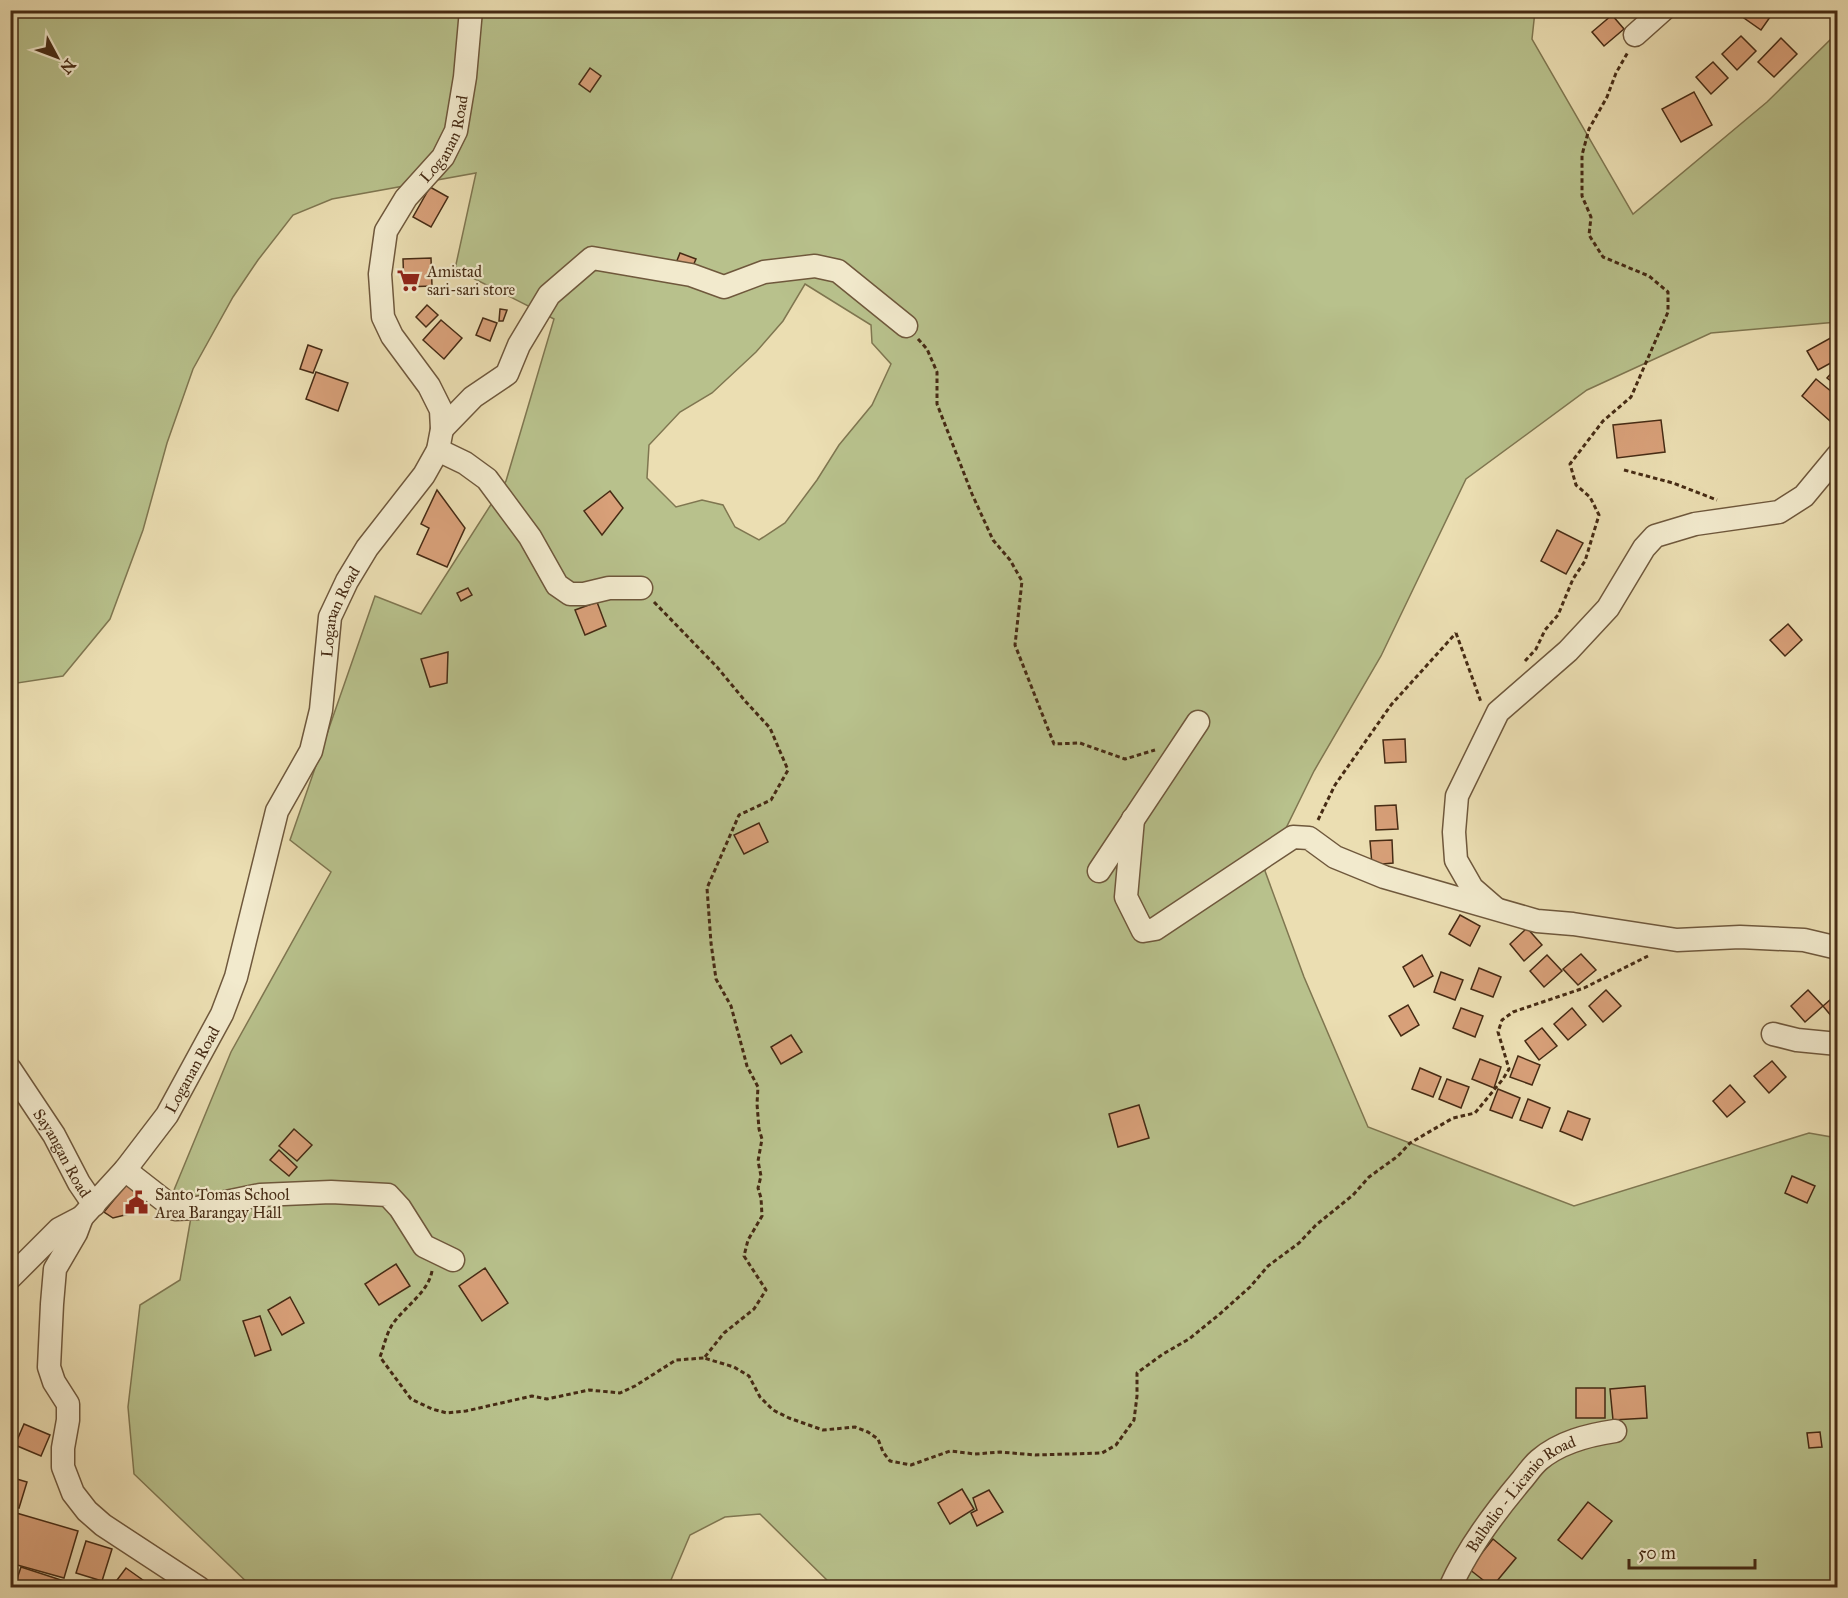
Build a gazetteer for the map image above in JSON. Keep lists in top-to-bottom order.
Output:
{
  "streets": {
    "street": ["Loganan Road", "Sayangan Road", "Balbalio - Licanio Road"]
  },
  "crossings": [
    ["Loganan Road", "Sayangan Road"]
  ],
  "places": {
    "supermarket": ["Amistad sari-sari store"],
    "public building": ["Santo Tomas School Area Barangay Hall"]
  },
  "scale_bar": "50 m",
  "north": "bottom right"
}
